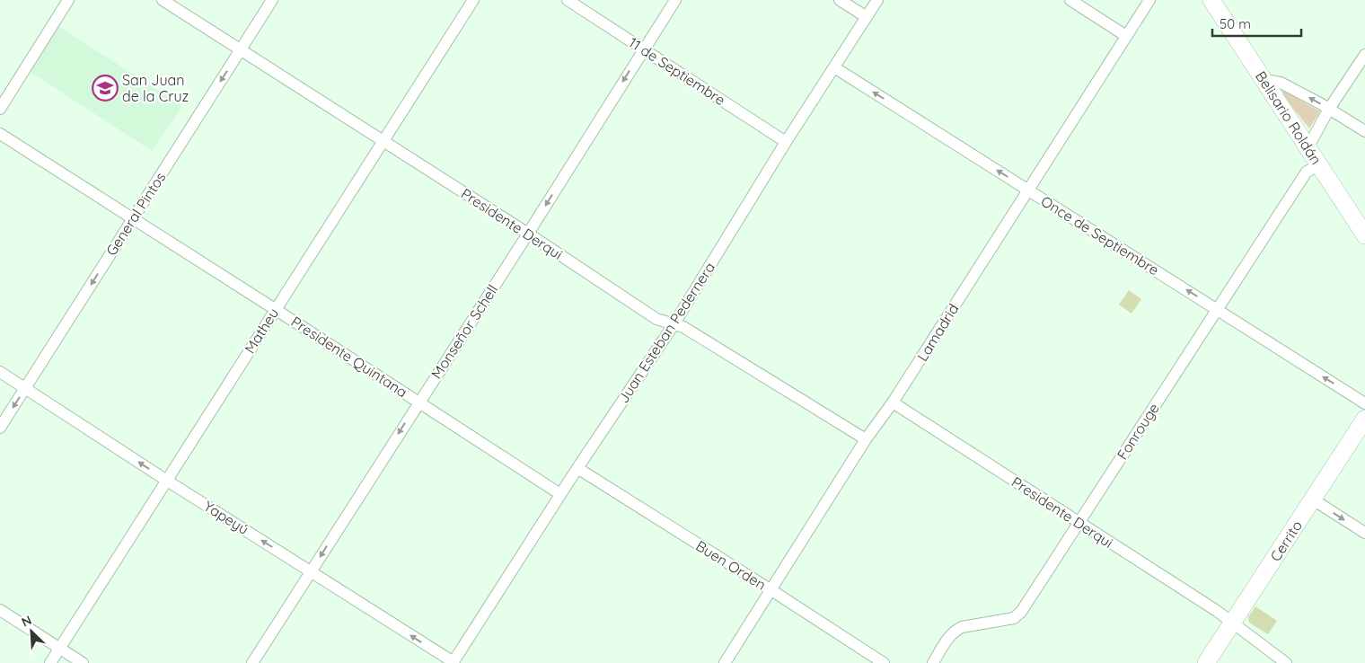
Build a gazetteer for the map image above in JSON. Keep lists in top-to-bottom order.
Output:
{
  "streets": {
    "main road": ["Belisario Roldán", "Cerrito"],
    "street": [
      "11 de Septiembre",
      "General Pintos",
      "Presidente Derqui",
      "Once de Septiembre",
      "Matheu",
      "Monseñor Schell",
      "Juan Esteban Pedernera",
      "Lamadrid",
      "Presidente Quintana",
      "Fonrouge",
      "Yapeyú",
      "Buen Orden"
    ]
  },
  "crossings": [
    ["11 de Septiembre", "Monseñor Schell"],
    ["11 de Septiembre", "Juan Esteban Pedernera"],
    ["Belisario Roldán", "Fonrouge"],
    ["General Pintos", "Presidente Derqui"],
    ["General Pintos", "Presidente Quintana"],
    ["General Pintos", "Yapeyú"],
    ["Presidente Derqui", "Matheu"],
    ["Presidente Derqui", "Monseñor Schell"],
    ["Presidente Derqui", "Juan Esteban Pedernera"],
    ["Presidente Derqui", "Lamadrid"],
    ["Presidente Derqui", "Fonrouge"],
    ["Presidente Derqui", "Cerrito"],
    ["Once de Septiembre", "Juan Esteban Pedernera"],
    ["Once de Septiembre", "Lamadrid"],
    ["Once de Septiembre", "Fonrouge"],
    ["Matheu", "Presidente Quintana"],
    ["Matheu", "Yapeyú"],
    ["Monseñor Schell", "Presidente Quintana"],
    ["Monseñor Schell", "Yapeyú"],
    ["Juan Esteban Pedernera", "Presidente Quintana"],
    ["Juan Esteban Pedernera", "Yapeyú"],
    ["Juan Esteban Pedernera", "Buen Orden"],
    ["Lamadrid", "Buen Orden"]
  ],
  "one_way": [
    "General Pintos",
    "Once de Septiembre",
    "Monseñor Schell",
    "Yapeyú"
  ],
  "places": {
    "school or university": ["San Juan de la Cruz"]
  },
  "scale_bar": "50 m",
  "north": "top left"
}
